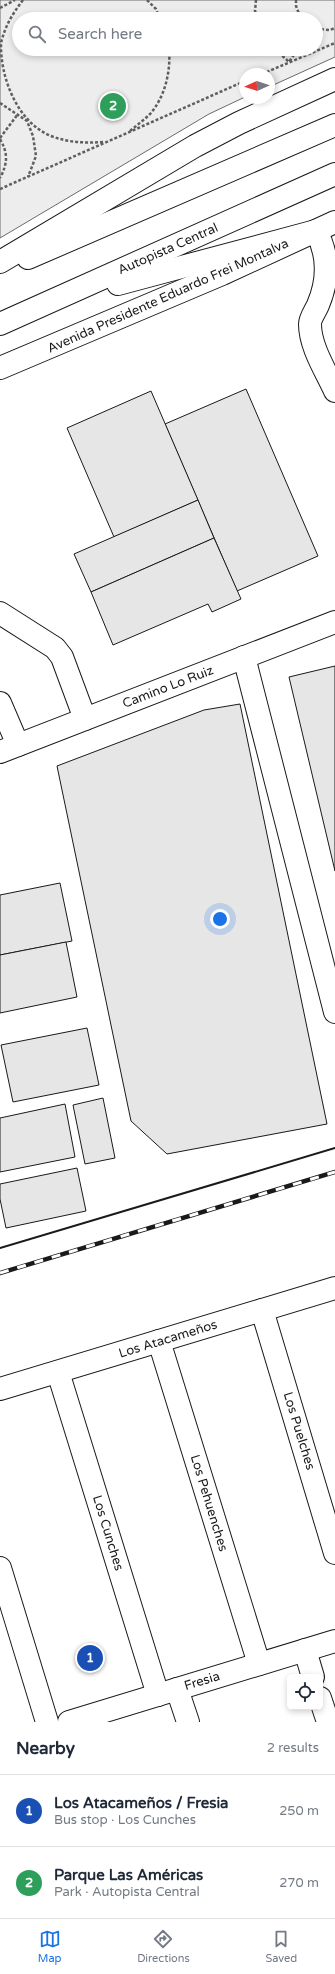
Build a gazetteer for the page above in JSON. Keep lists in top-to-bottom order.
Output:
{
  "streets": {
    "main road": [
      "Autopista Central",
      "Avenida Presidente Eduardo Frei Montalva",
      "Camino Lo Ruiz",
      "Los Atacameños",
      "Los Puelches",
      "Los Pehuenches",
      "Los Cunches",
      "Fresia"
    ]
  },
  "crossings": [
    ["Los Atacameños", "Los Puelches"],
    ["Los Atacameños", "Los Pehuenches"],
    ["Los Atacameños", "Los Cunches"],
    ["Los Pehuenches", "Fresia"],
    ["Los Cunches", "Fresia"]
  ],
  "north": "left",
  "page": {
    "search": "Search here",
    "pins": ["2", "1"],
    "heading": ["Nearby", "2 results"],
    "list": [
      {
        "mark": "1",
        "name": "Los Atacameños / Fresia",
        "note": "Bus stop · Los Cunches",
        "value": "250 m"
      },
      {
        "mark": "2",
        "name": "Parque Las Américas",
        "note": "Park · Autopista Central",
        "value": "270 m"
      }
    ],
    "nav": ["Map", "Directions", "Saved"]
  }
}
